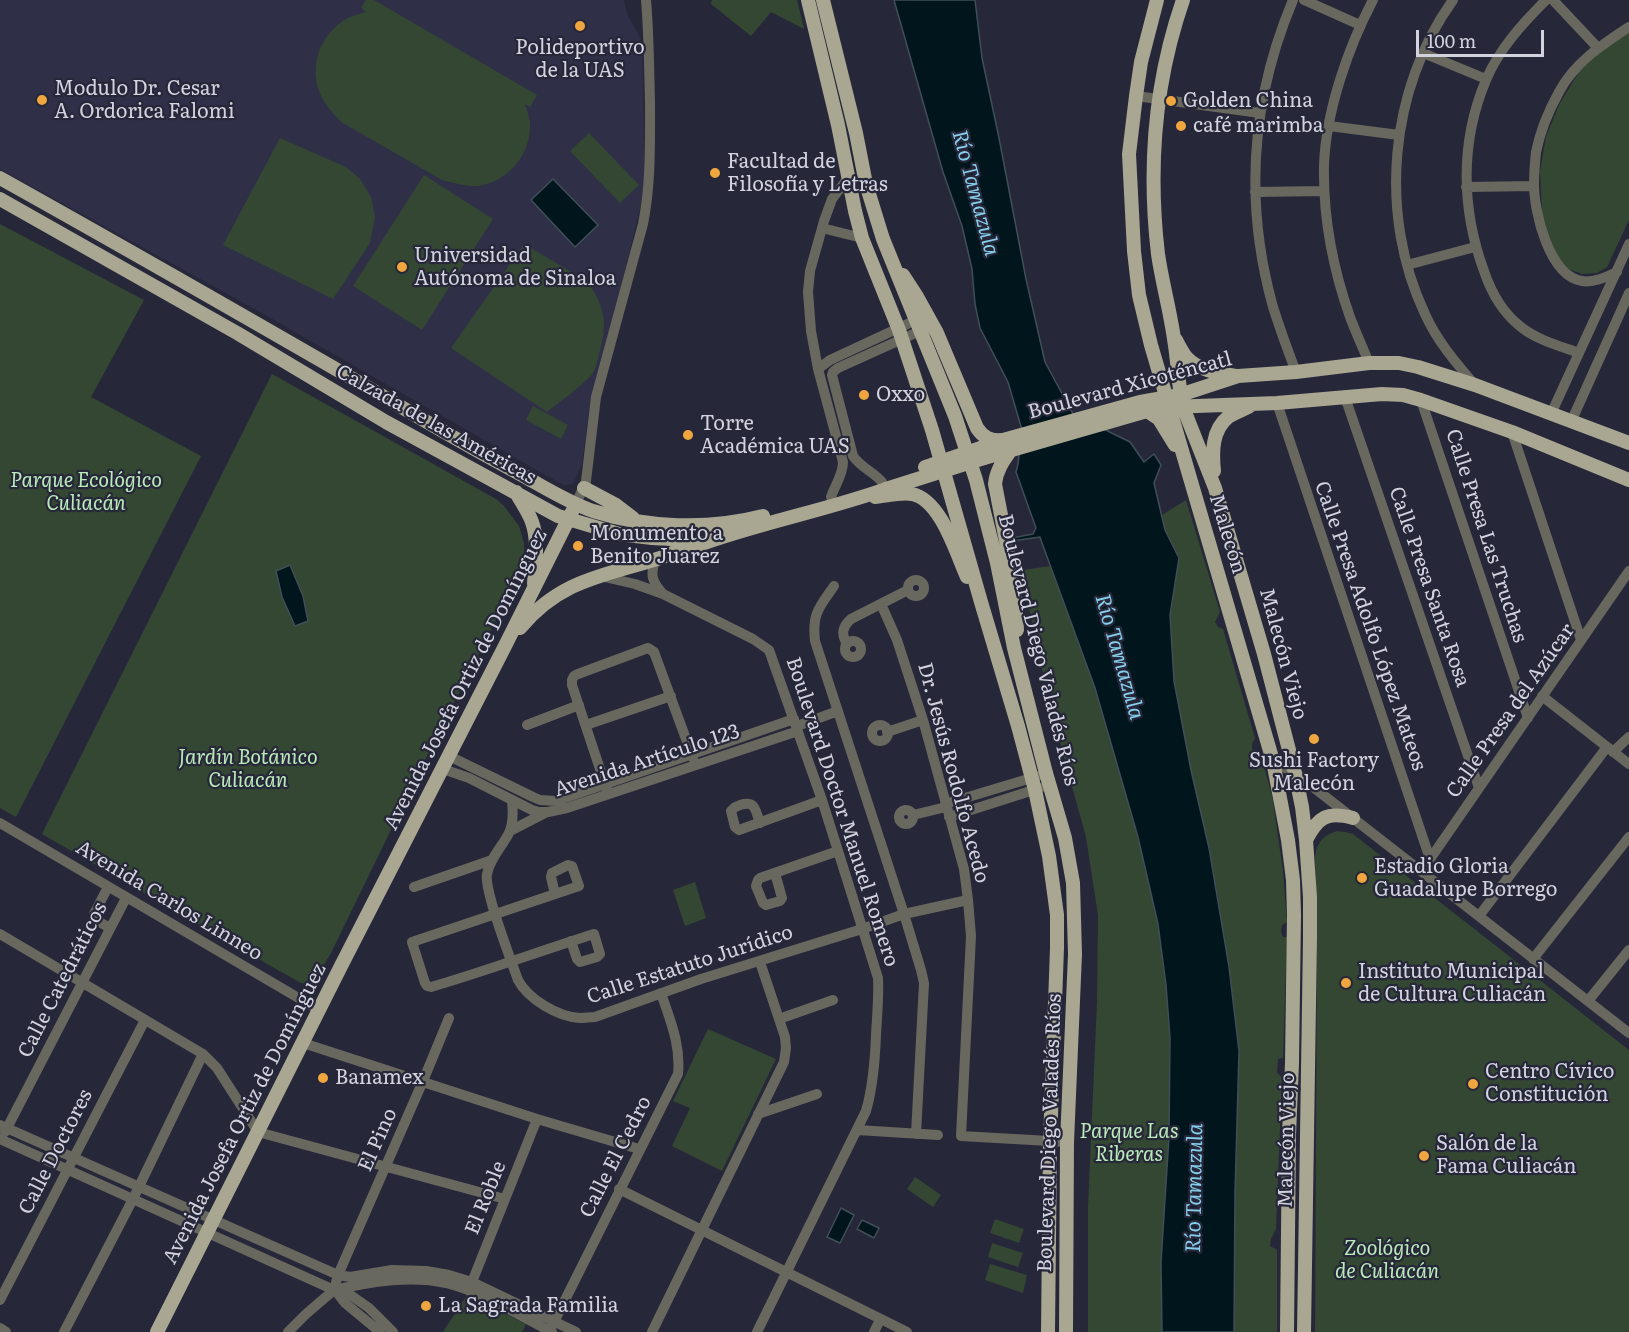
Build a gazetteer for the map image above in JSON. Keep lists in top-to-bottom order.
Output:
{
  "streets": {
    "main road": [
      "Boulevard Xicoténcatl",
      "Calzada de las Américas",
      "Malecón",
      "Boulevard Diego Valadés Ríos",
      "Malecón Viejo",
      "Avenida Josefa Ortiz de Domínguez"
    ],
    "street": [
      "Calle Presa Las Truchas",
      "Calle Presa Santa Rosa",
      "Calle Presa Adolfo López Mateos",
      "Calle Presa del Azúcar",
      "Avenida Artículo 123",
      "Dr. Jesús Rodolfo Acedo",
      "Boulevard Doctor Manuel Romero",
      "Avenida Carlos Linneo",
      "Calle Estatuto Jurídico",
      "Calle Catedráticos",
      "El Pino",
      "Calle Doctores",
      "Calle El Cedro",
      "El Roble"
    ]
  },
  "crossings": [
    ["Boulevard Xicoténcatl", "Calzada de las Américas"],
    ["Boulevard Xicoténcatl", "Malecón"],
    ["Boulevard Xicoténcatl", "Calle Presa Las Truchas"],
    ["Boulevard Xicoténcatl", "Calle Presa Santa Rosa"],
    ["Boulevard Xicoténcatl", "Calle Presa Adolfo López Mateos"],
    ["Boulevard Xicoténcatl", "Malecón Viejo"],
    ["Calzada de las Américas", "Avenida Josefa Ortiz de Domínguez"],
    ["Malecón", "Malecón Viejo"],
    ["Calle Presa Las Truchas", "Calle Presa del Azúcar"],
    ["Calle Presa Santa Rosa", "Calle Presa del Azúcar"],
    ["Calle Presa Adolfo López Mateos", "Calle Presa del Azúcar"],
    ["Boulevard Diego Valadés Ríos", "Dr. Jesús Rodolfo Acedo"],
    ["Avenida Josefa Ortiz de Domínguez", "Avenida Artículo 123"],
    ["Avenida Josefa Ortiz de Domínguez", "Avenida Carlos Linneo"],
    ["Avenida Artículo 123", "Boulevard Doctor Manuel Romero"],
    ["Dr. Jesús Rodolfo Acedo", "Calle Estatuto Jurídico"],
    ["Boulevard Doctor Manuel Romero", "Calle Estatuto Jurídico"],
    ["Avenida Carlos Linneo", "Calle Catedráticos"],
    ["Calle Estatuto Jurídico", "Calle El Cedro"]
  ],
  "water": ["Río Tamazula"],
  "parks": [
    "Parque Ecológico Culiacán",
    "Jardín Botánico Culiacán",
    "Parque Las Riberas",
    "Zoológico de Culiacán"
  ],
  "places": [
    "Polideportivo de la UAS",
    "Modulo Dr. Cesar A. Ordorica Falomi",
    "Golden China",
    "café marimba",
    "Facultad de Filosofía y Letras",
    "Universidad Autónoma de Sinaloa",
    "Oxxo",
    "Torre Académica UAS",
    "Monumento a Benito Juarez",
    "Sushi Factory Malecón",
    "Estadio Gloria Guadalupe Borrego",
    "Instituto Municipal de Cultura Culiacán",
    "Banamex",
    "Centro Cívico Constitución",
    "Salón de la Fama Culiacán",
    "La Sagrada Familia"
  ],
  "scale_bar": "100 m"
}
